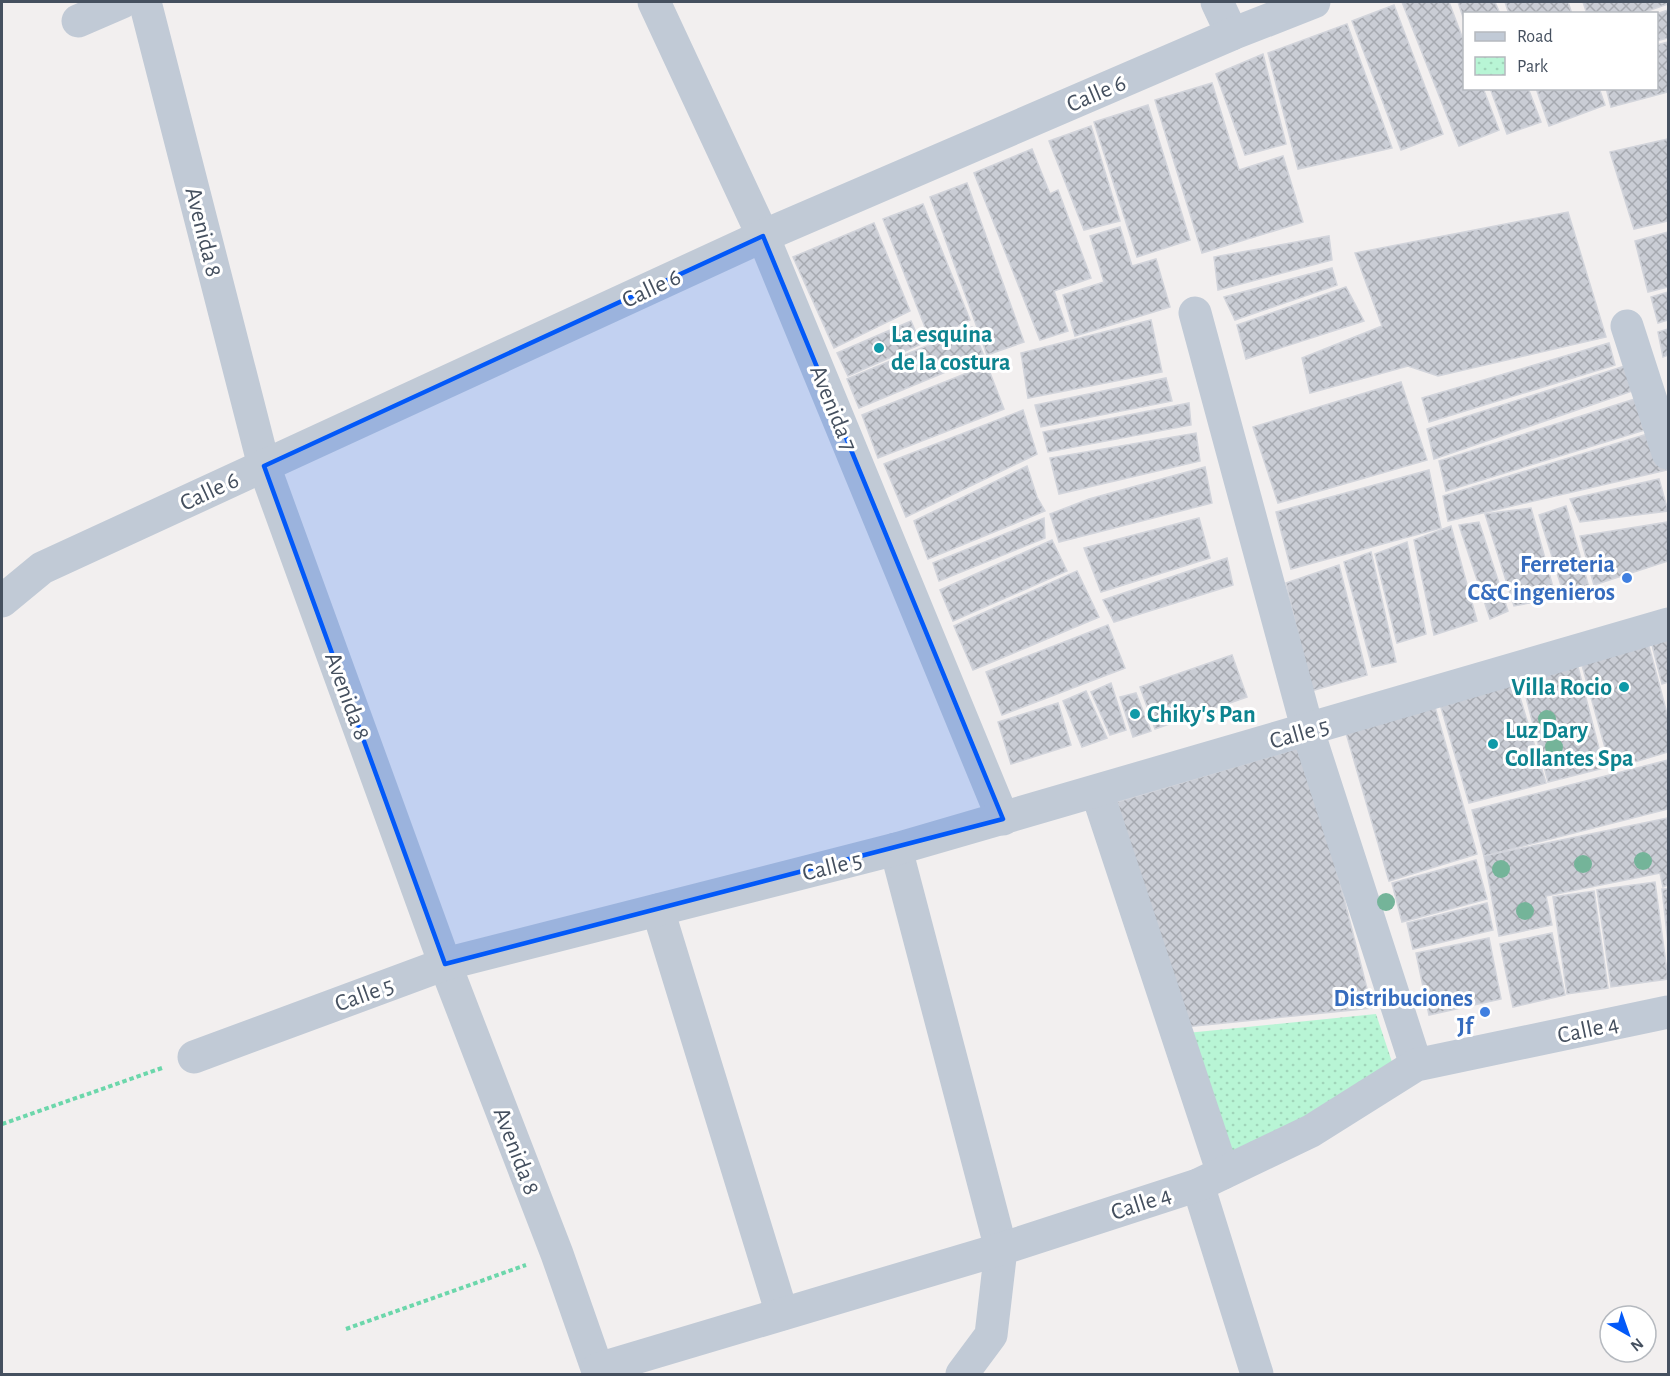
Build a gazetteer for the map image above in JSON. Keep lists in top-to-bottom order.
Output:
{
  "streets": {
    "street": [
      "Calle 6",
      "Avenida 8",
      "Avenida 7",
      "Calle 5",
      "Calle 4"
    ]
  },
  "crossings": [
    ["Calle 6", "Avenida 8"],
    ["Calle 6", "Avenida 7"],
    ["Avenida 8", "Calle 5"],
    ["Avenida 8", "Calle 4"],
    ["Avenida 7", "Calle 5"]
  ],
  "places": [
    "La esquina de la costura",
    "Ferreteria C&C ingenieros",
    "Villa Rocio",
    "Chiky's Pan",
    "Luz Dary Collantes Spa",
    "Distribuciones Jf"
  ],
  "legend": ["Road", "Park"],
  "north": "bottom right"
}
